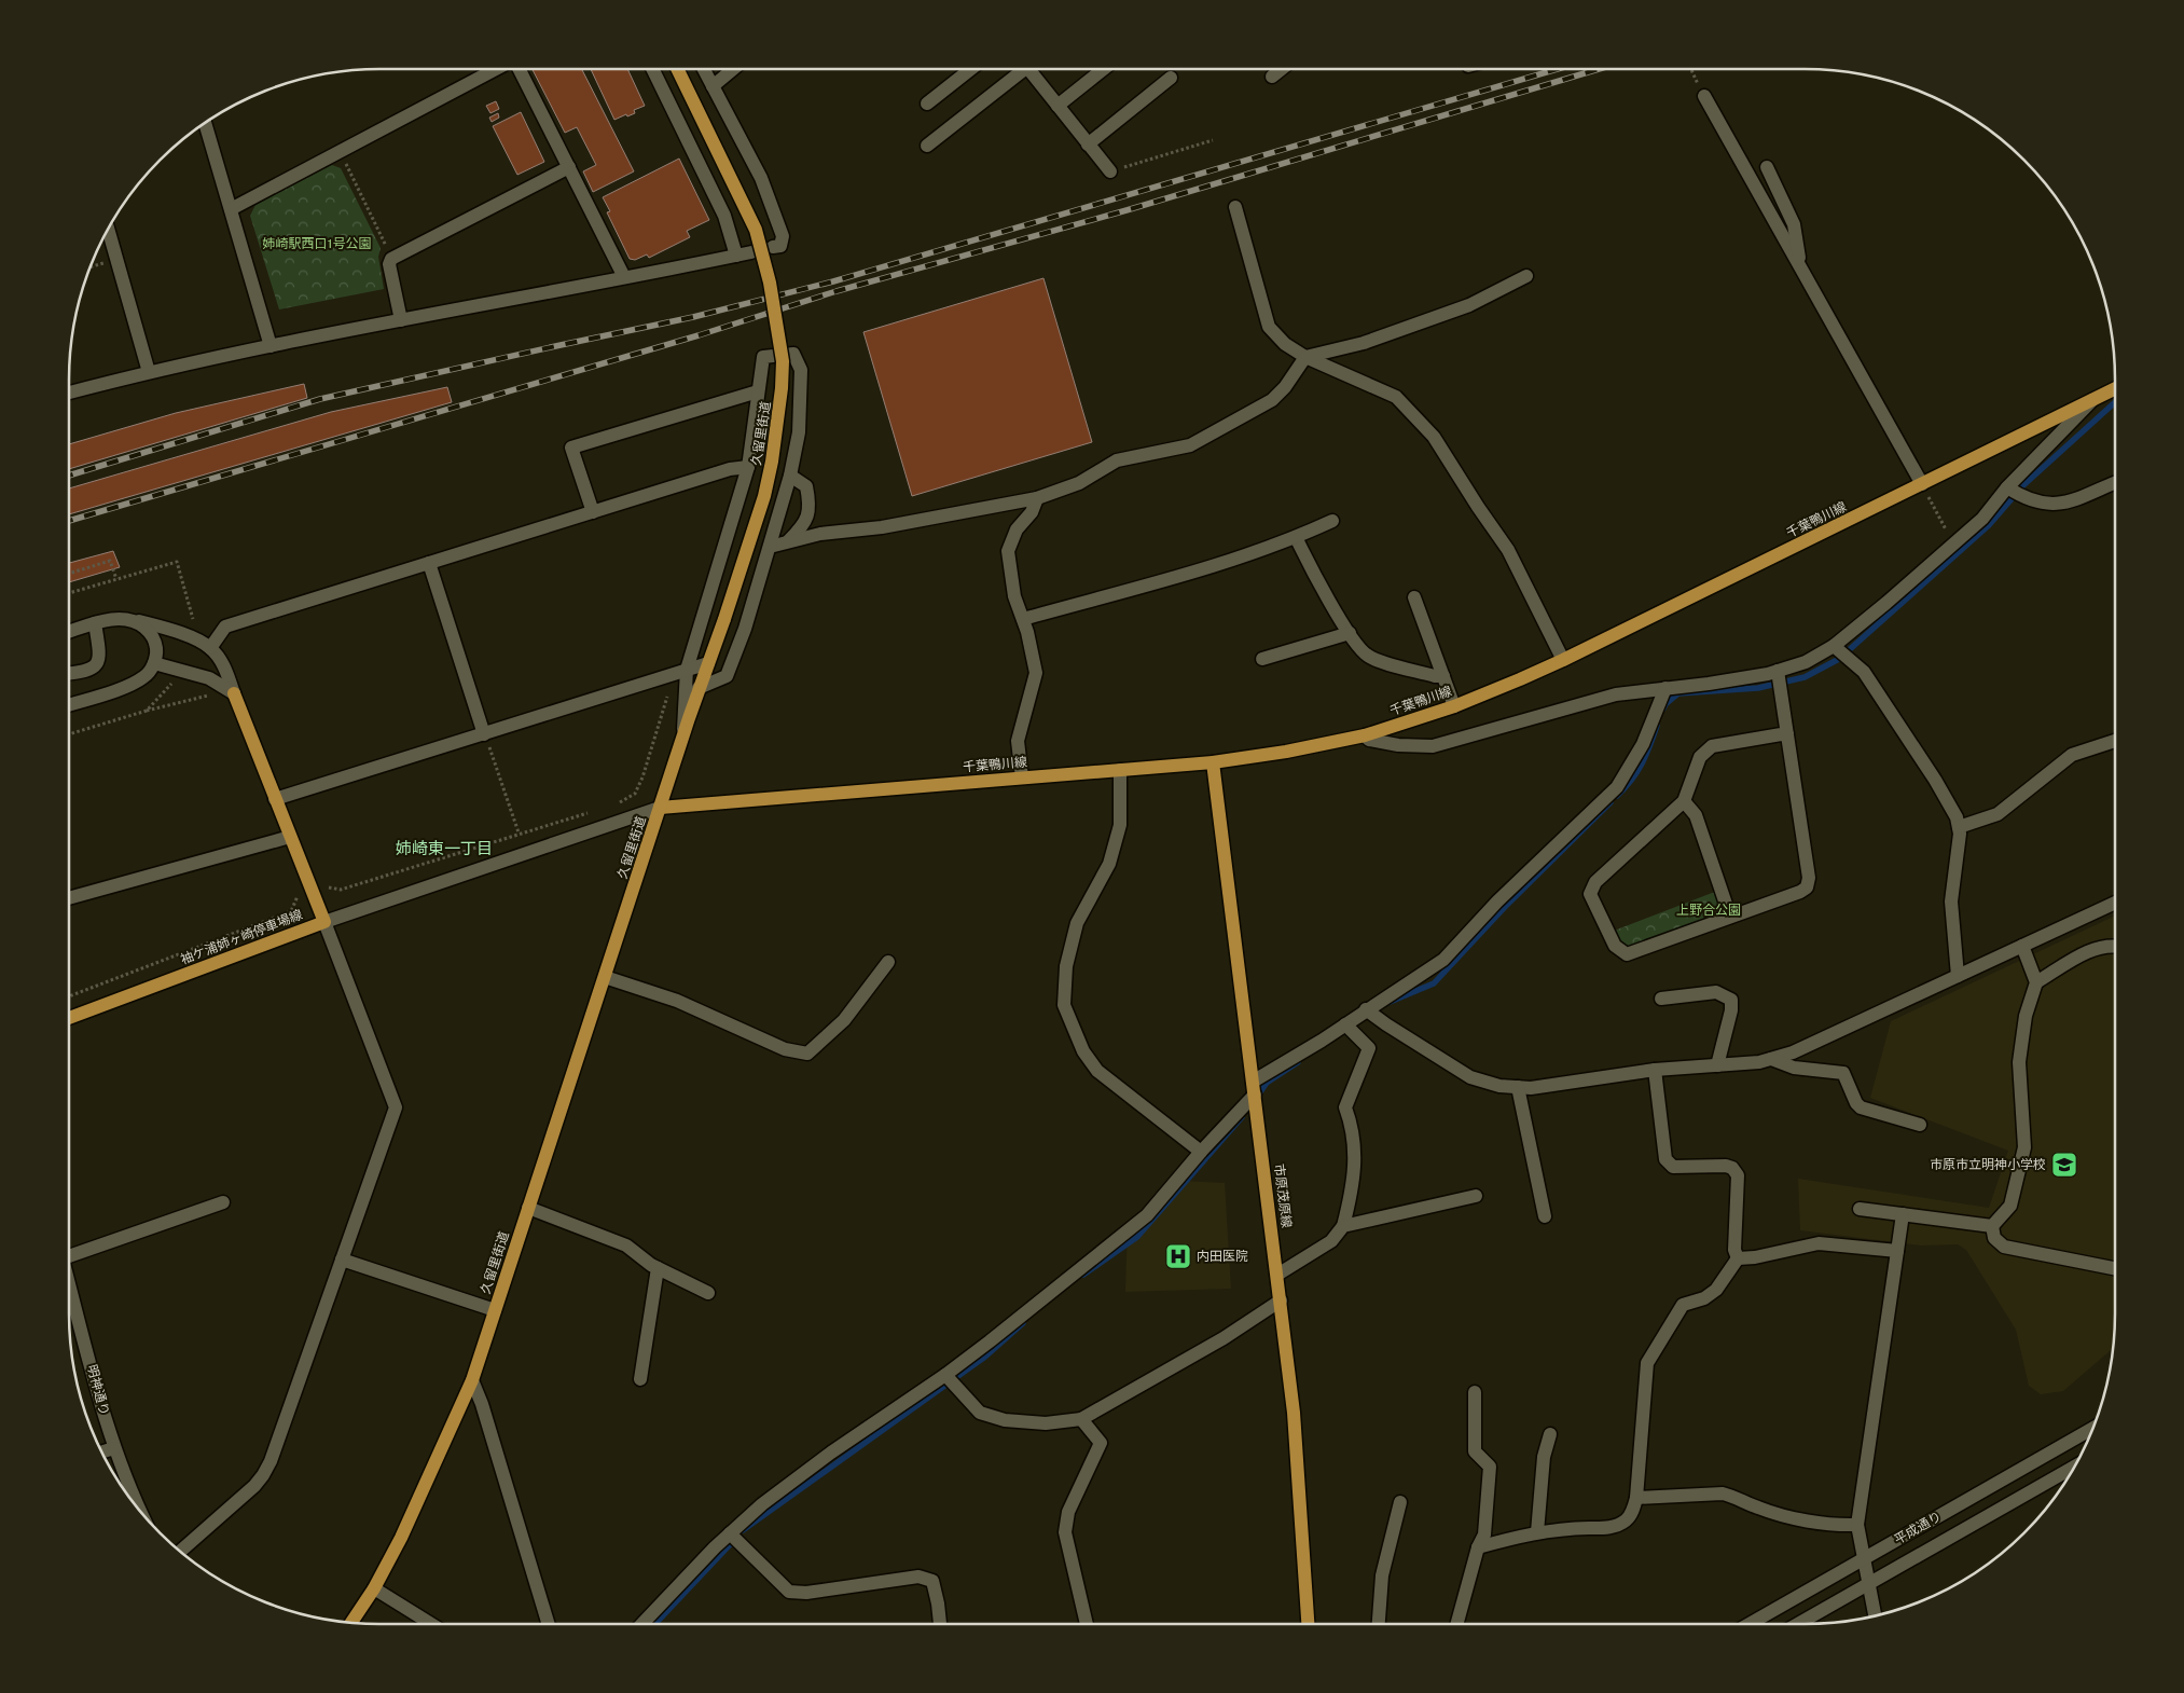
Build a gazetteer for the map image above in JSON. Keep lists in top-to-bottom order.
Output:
{
  "streets": {
    "main road": [
      "久留里街道",
      "千葉鴨川線",
      "袖ケ浦姉ヶ崎停車場線",
      "市原茂原線"
    ],
    "street": ["明神通り", "平成通り"]
  },
  "crossings": [
    ["久留里街道", "千葉鴨川線"],
    ["千葉鴨川線", "市原茂原線"]
  ],
  "districts": ["姉崎東一丁目"],
  "parks": ["姉崎駅西口1号公園", "上野合公園"],
  "places": {
    "school or university": ["市原市立明神小学校"],
    "hospital": ["内田医院"]
  }
}
